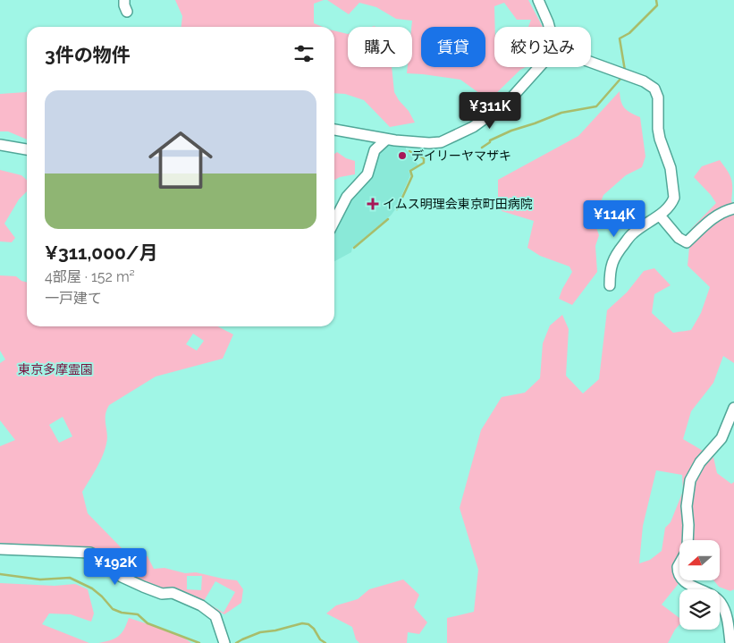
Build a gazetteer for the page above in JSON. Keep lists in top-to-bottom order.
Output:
{
  "parks": ["東京多摩霊園"],
  "places": {
    "other": ["デイリーヤマザキ"],
    "health": ["イムス明理会東京町田病院"]
  },
  "north": "left",
  "page": {
    "chip": ["購入", "賃貸", "絞り込み"],
    "heading": "3件の物件",
    "list": [
      {
        "name": "¥311,000/月",
        "note": "4部屋 · 152 m² · 一戸建て"
      }
    ],
    "price": ["¥311K", "¥114K", "¥192K"]
  }
}
